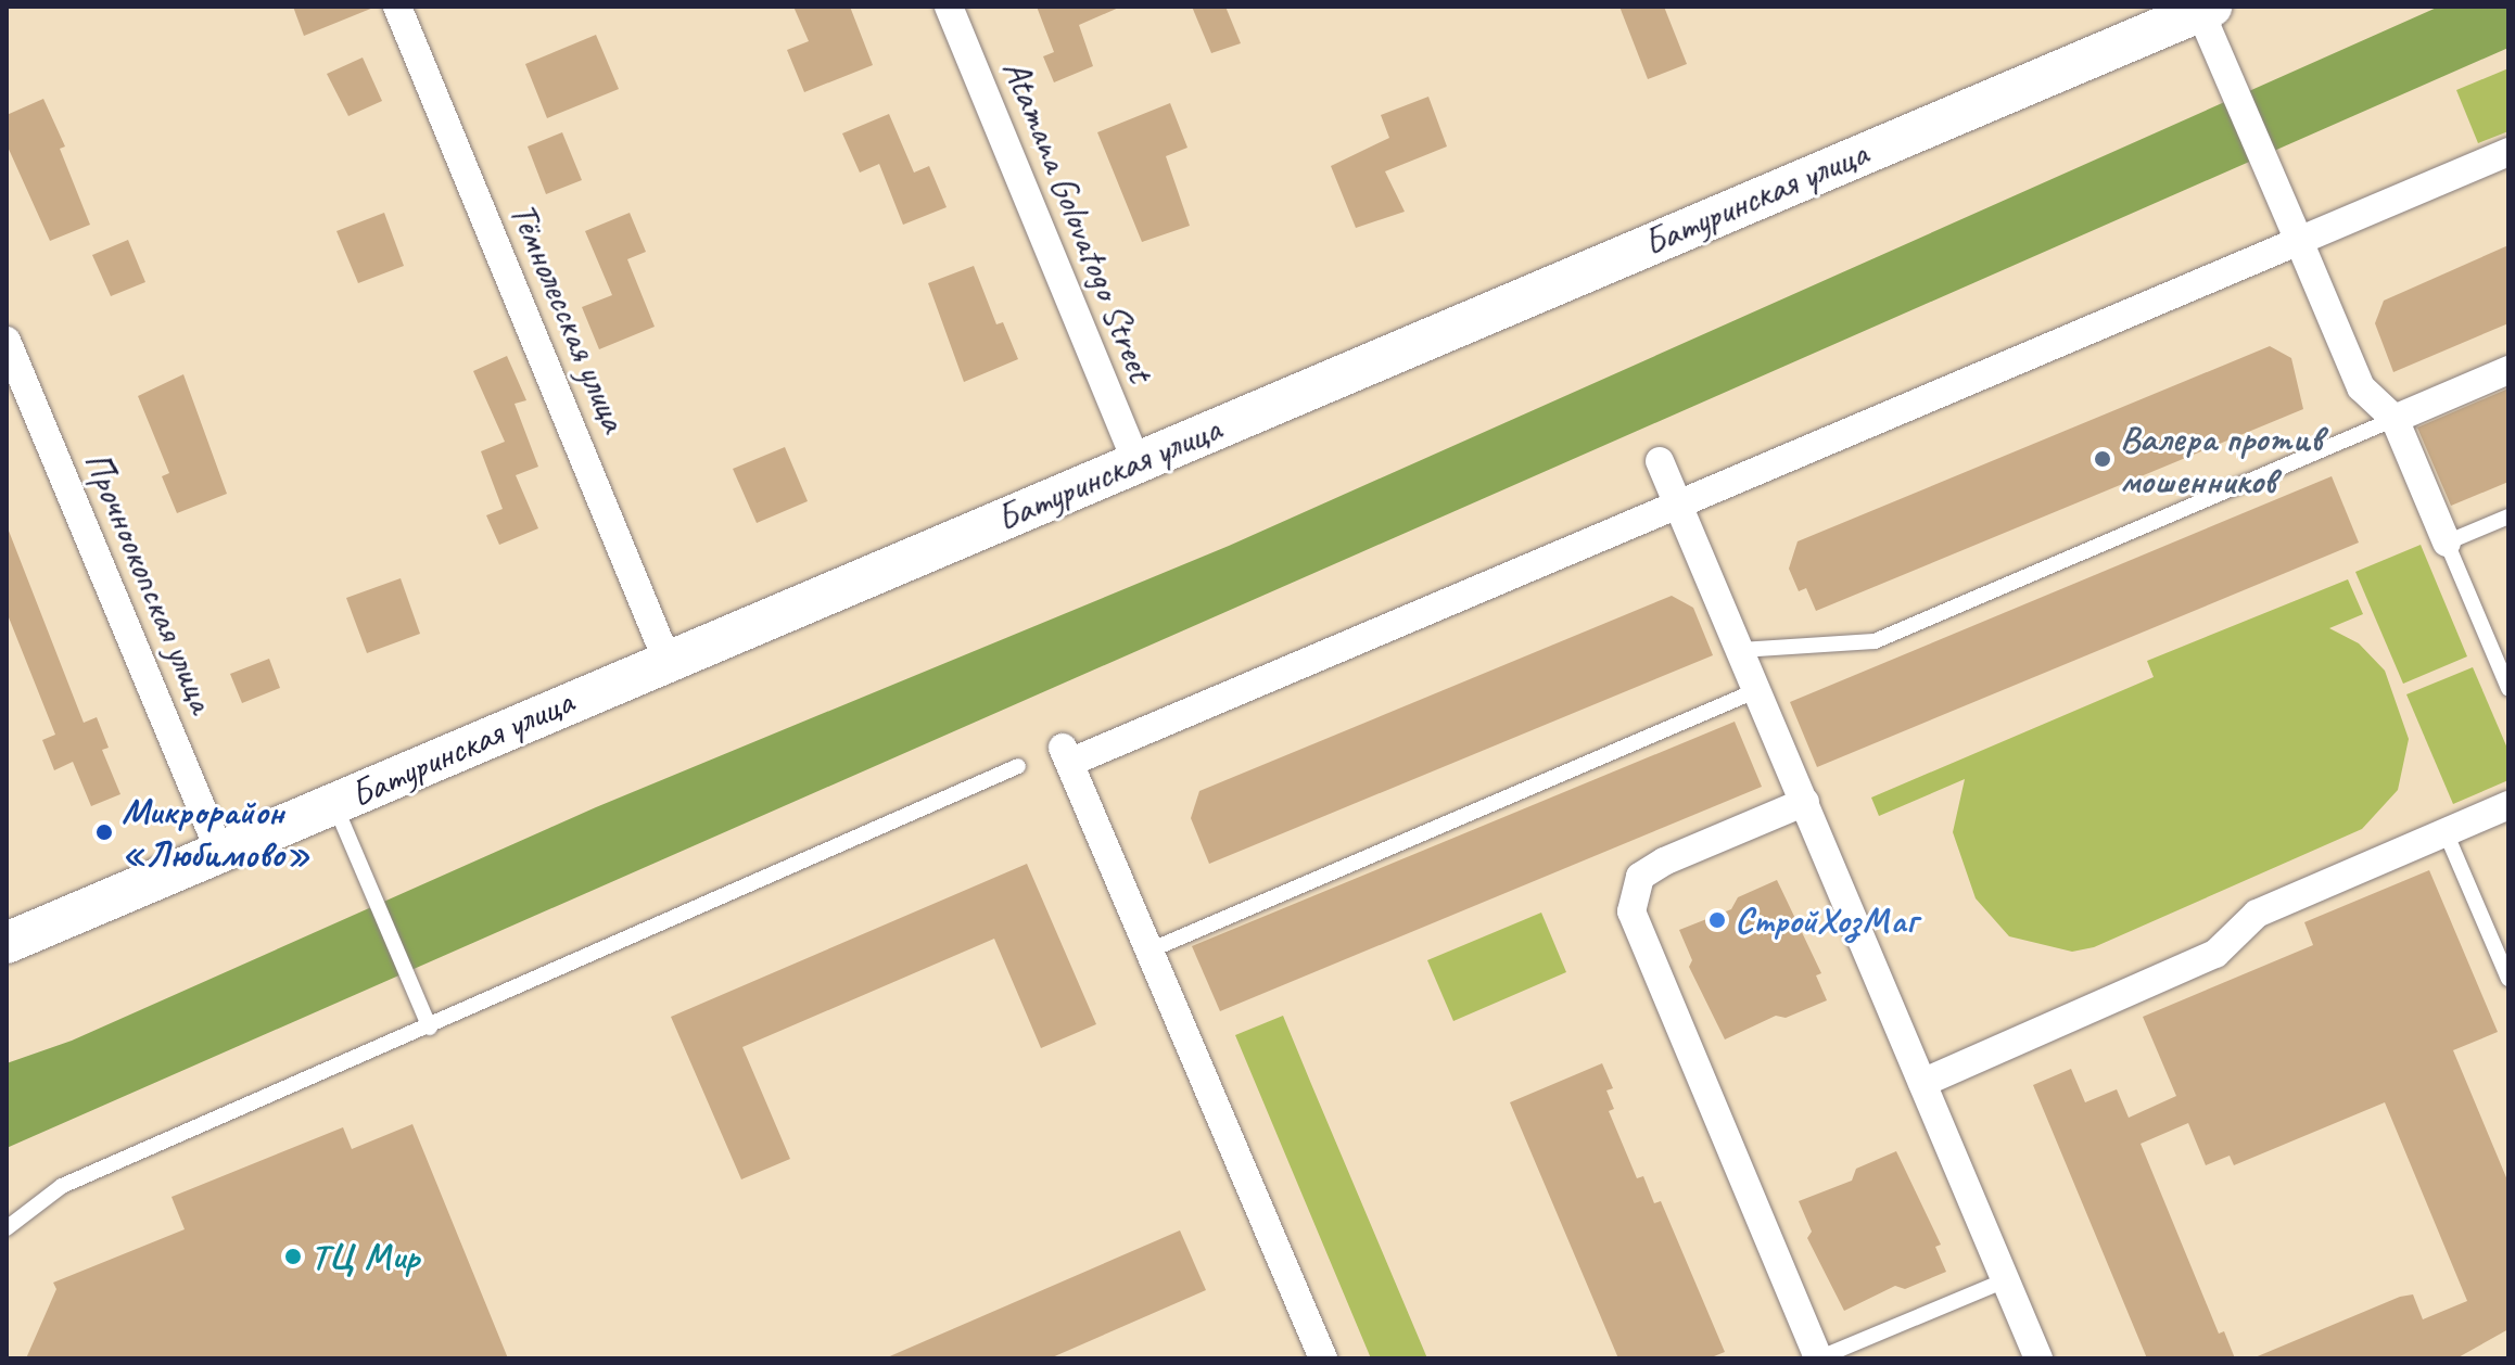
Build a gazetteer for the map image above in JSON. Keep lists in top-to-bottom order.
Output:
{
  "streets": {
    "street": [
      "Батуринская улица",
      "Atamana Golovatogo Street",
      "Тёмнолесская улица",
      "Прочноокопская улица"
    ]
  },
  "crossings": [
    ["Батуринская улица", "Atamana Golovatogo Street"],
    ["Батуринская улица", "Тёмнолесская улица"],
    ["Батуринская улица", "Прочноокопская улица"]
  ],
  "places": [
    "Валера против мошенников",
    "Микрорайон «Любимово»",
    "СтройХозМаг",
    "ТЦ Мир"
  ]
}
